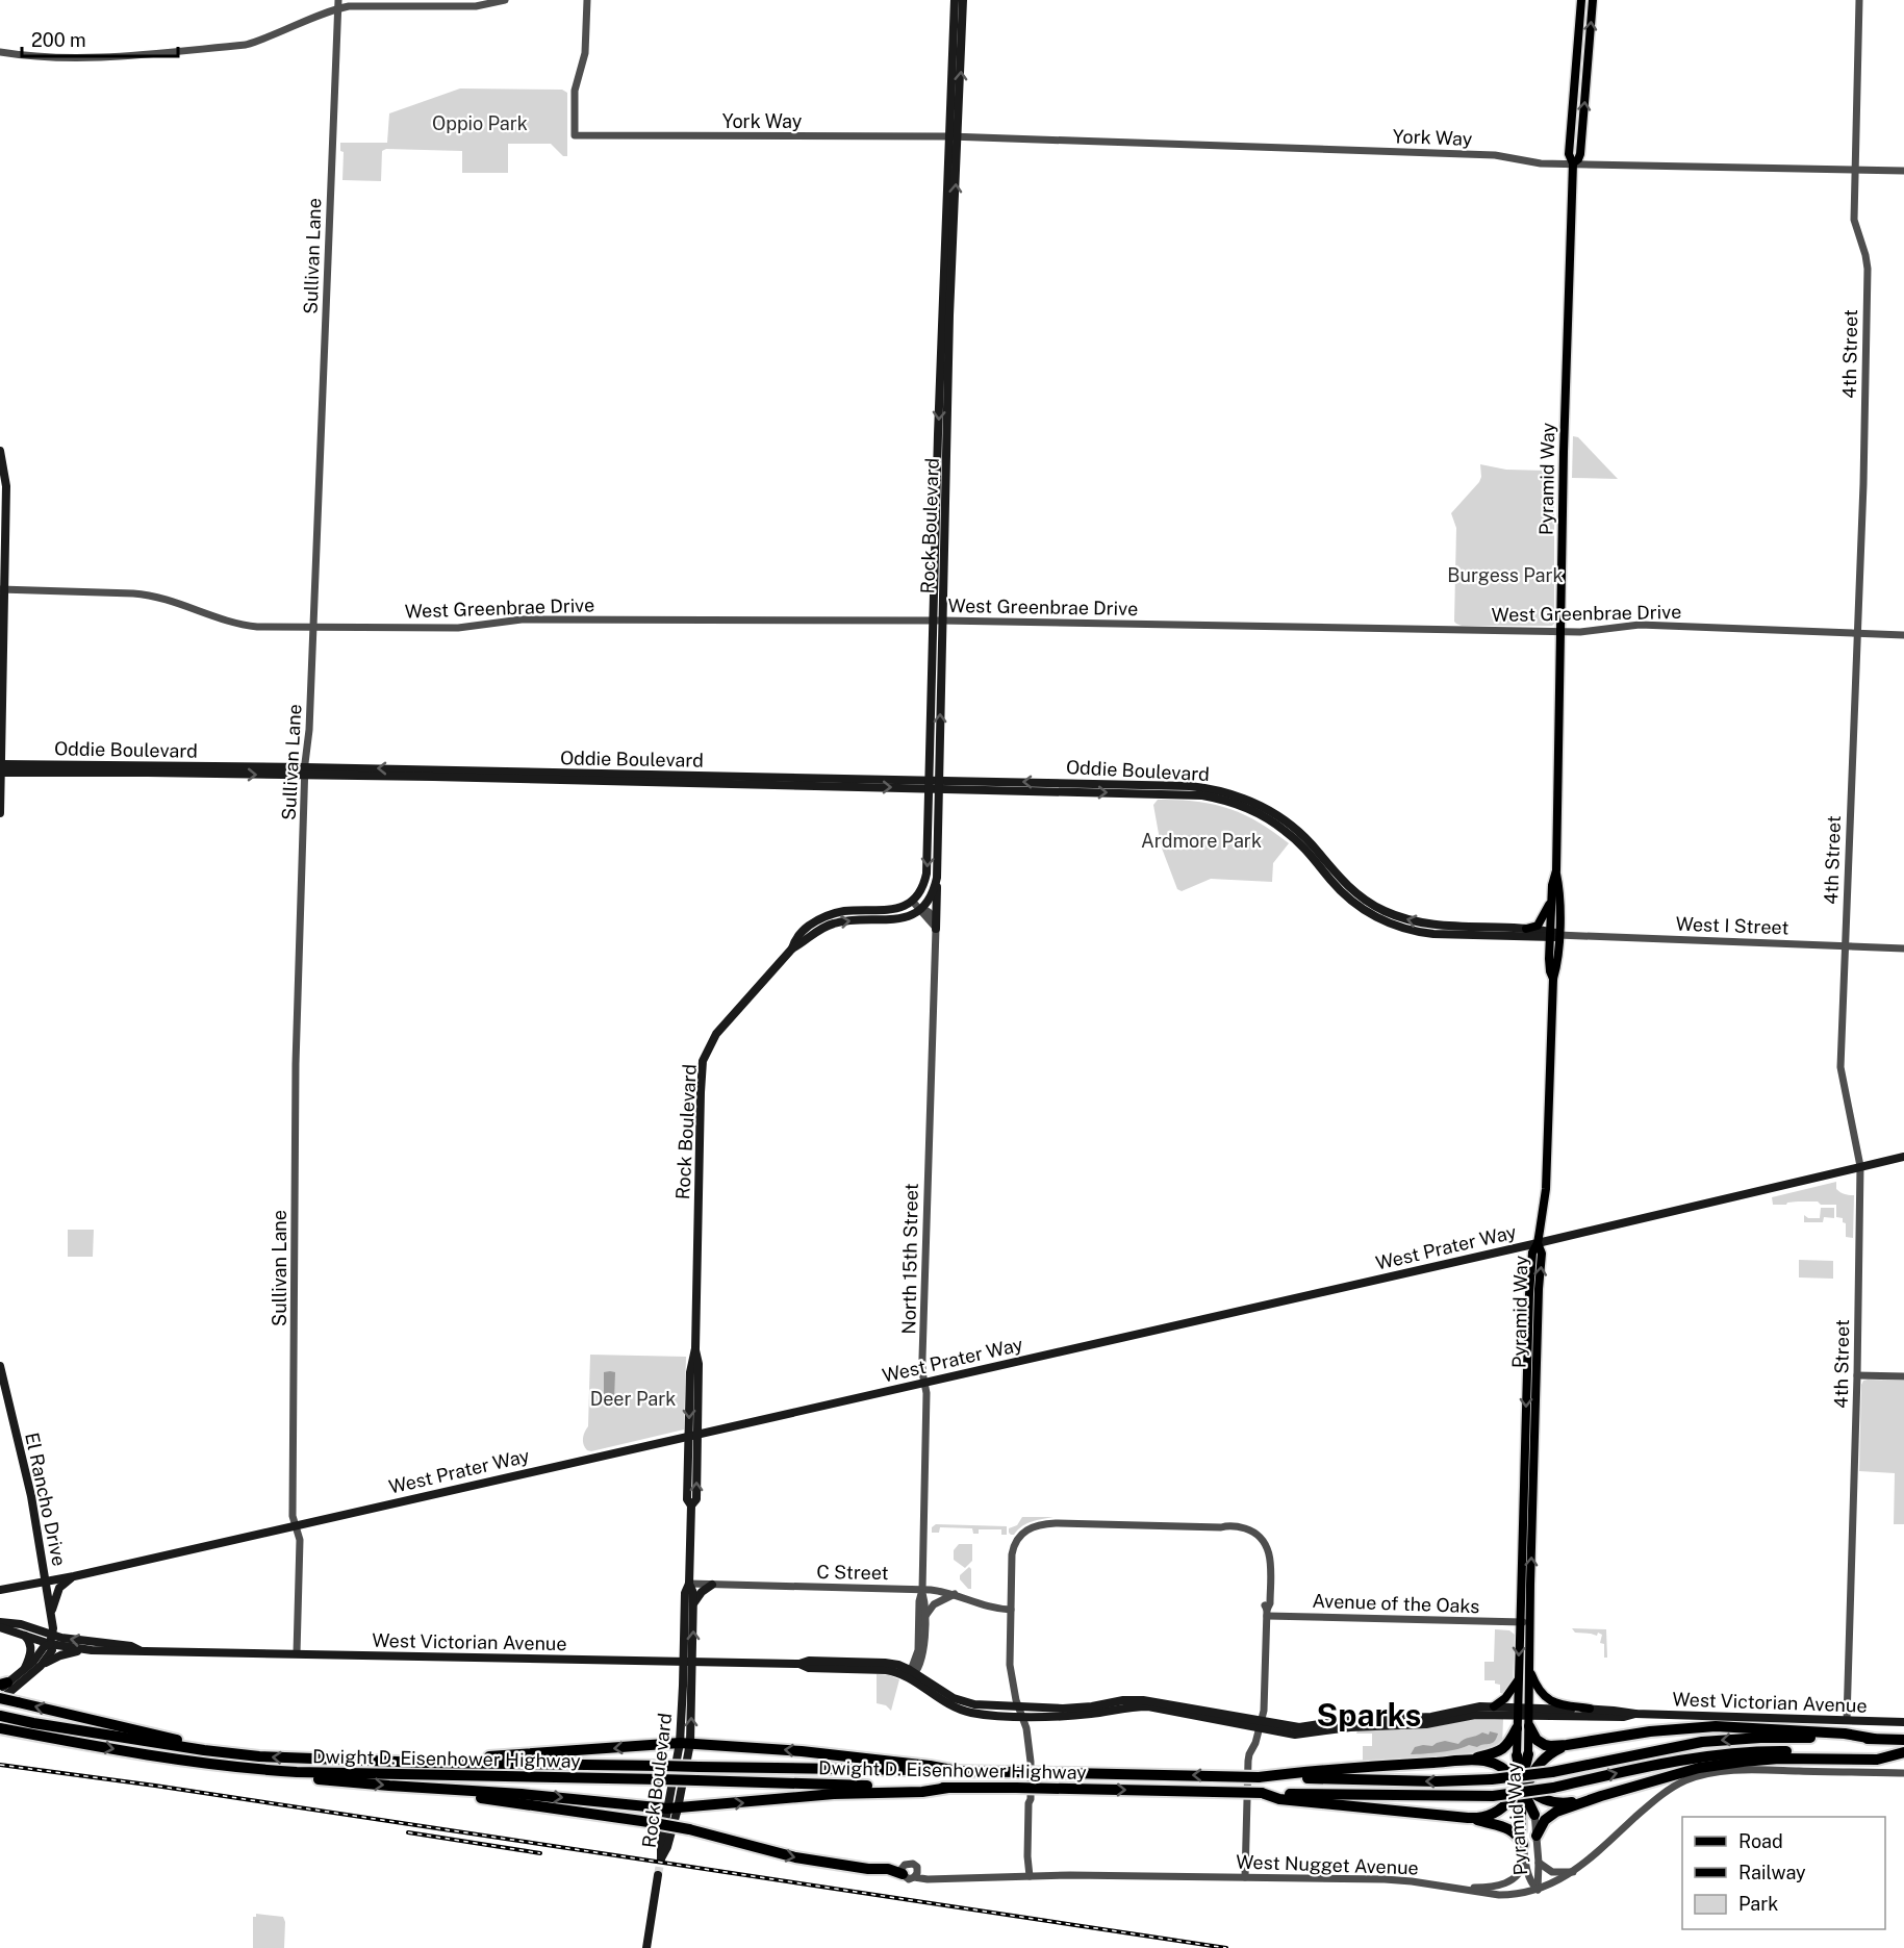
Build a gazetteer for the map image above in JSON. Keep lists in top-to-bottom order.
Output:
{
  "streets": {
    "highway": ["Dwight D. Eisenhower Highway"],
    "main road": [
      "Pyramid Way",
      "Rock Boulevard",
      "Oddie Boulevard",
      "West Prater Way",
      "El Rancho Drive",
      "West Victorian Avenue"
    ],
    "street": [
      "York Way",
      "Sullivan Lane",
      "4th Street",
      "West Greenbrae Drive",
      "West I Street",
      "North 15th Street",
      "C Street",
      "Avenue of the Oaks",
      "West Nugget Avenue"
    ]
  },
  "crossings": [
    ["York Way", "4th Street"],
    ["York Way", "Pyramid Way"],
    ["York Way", "Rock Boulevard"],
    ["Sullivan Lane", "West Greenbrae Drive"],
    ["Sullivan Lane", "Oddie Boulevard"],
    ["Sullivan Lane", "West Prater Way"],
    ["Sullivan Lane", "West Victorian Avenue"],
    ["4th Street", "West Greenbrae Drive"],
    ["4th Street", "West I Street"],
    ["4th Street", "West Prater Way"],
    ["4th Street", "West Victorian Avenue"],
    ["Pyramid Way", "West Greenbrae Drive"],
    ["Pyramid Way", "Oddie Boulevard"],
    ["Pyramid Way", "West I Street"],
    ["Pyramid Way", "West Prater Way"],
    ["Pyramid Way", "Avenue of the Oaks"],
    ["Pyramid Way", "West Victorian Avenue"],
    ["Pyramid Way", "West Nugget Avenue"],
    ["Rock Boulevard", "West Greenbrae Drive"],
    ["Rock Boulevard", "Oddie Boulevard"],
    ["Rock Boulevard", "West Prater Way"],
    ["Rock Boulevard", "C Street"],
    ["Rock Boulevard", "West Victorian Avenue"],
    ["Oddie Boulevard", "West I Street"],
    ["West Prater Way", "North 15th Street"],
    ["West Prater Way", "El Rancho Drive"],
    ["North 15th Street", "C Street"],
    ["North 15th Street", "West Victorian Avenue"],
    ["El Rancho Drive", "West Victorian Avenue"]
  ],
  "districts": ["Sparks"],
  "parks": [
    "Oppio Park",
    "Burgess Park",
    "Ardmore Park",
    "Deer Park"
  ],
  "legend": ["Road", "Railway", "Park"],
  "scale_bar": "200 m"
}
